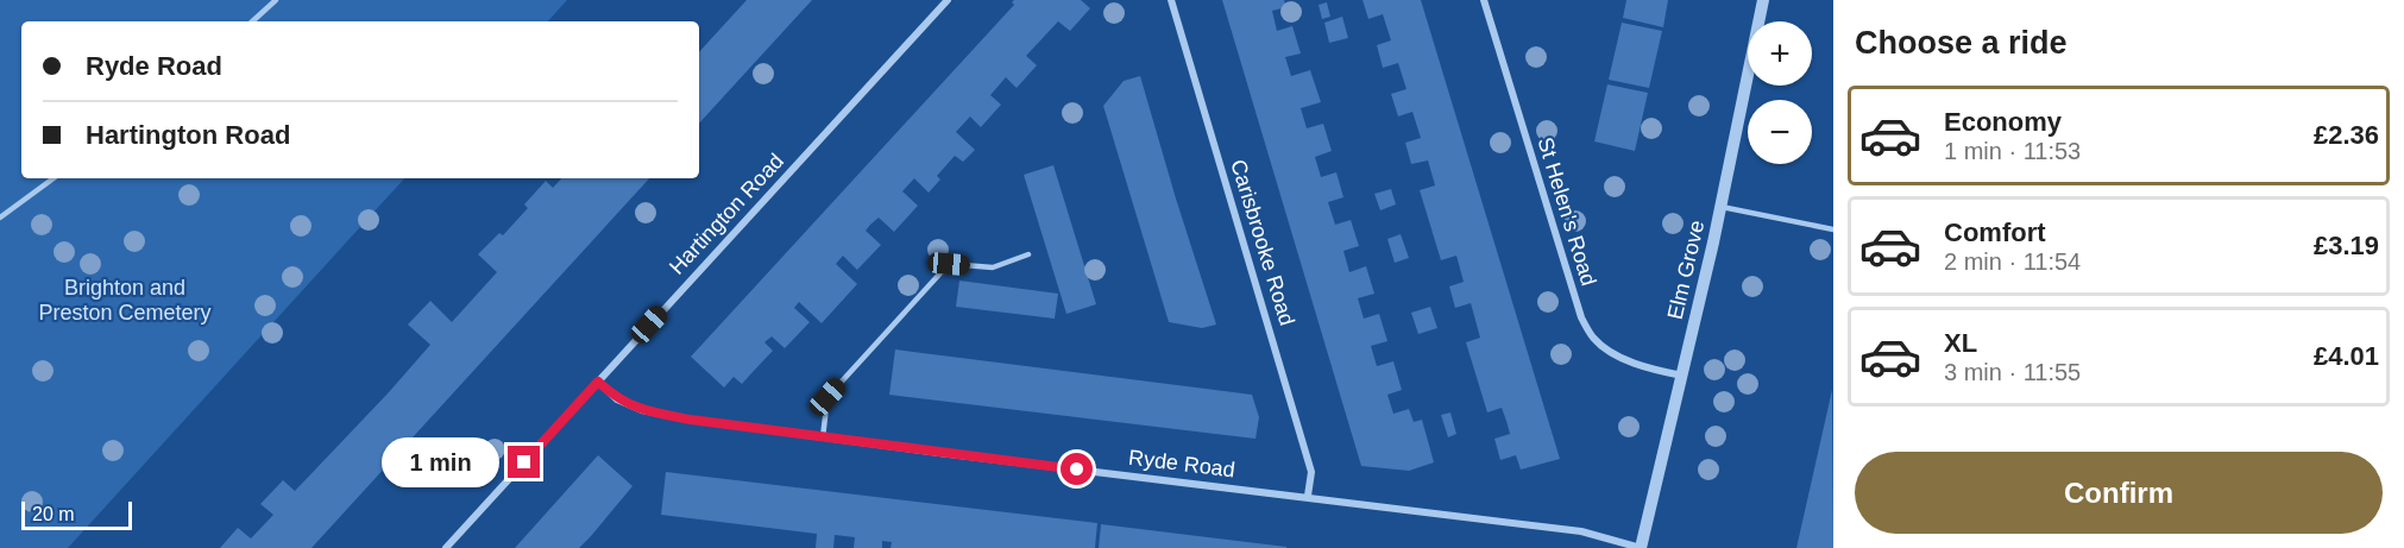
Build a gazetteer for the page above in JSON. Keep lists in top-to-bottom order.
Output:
{
  "streets": {
    "street": [
      "St Helen's Road",
      "Hartington Road",
      "Carisbrooke Road",
      "Elm Grove",
      "Ryde Road"
    ]
  },
  "crossings": [
    ["St Helen's Road", "Elm Grove"],
    ["Hartington Road", "Ryde Road"],
    ["Carisbrooke Road", "Ryde Road"],
    ["Elm Grove", "Ryde Road"]
  ],
  "parks": ["Brighton and Preston Cemetery"],
  "scale_bar": "20 m",
  "page": {
    "heading": "Choose a ride",
    "map_buttons": ["+", "−"],
    "banner": ["Ryde Road", "Hartington Road"],
    "list": [
      {
        "name": "Economy",
        "note": "1 min · 11:53",
        "value": "£2.36"
      },
      {
        "name": "Comfort",
        "note": "2 min · 11:54",
        "value": "£3.19"
      },
      {
        "name": "XL",
        "note": "3 min · 11:55",
        "value": "£4.01"
      }
    ],
    "bubble": "1 min",
    "buttons": "Confirm",
    "scale": "20 m"
  }
}
